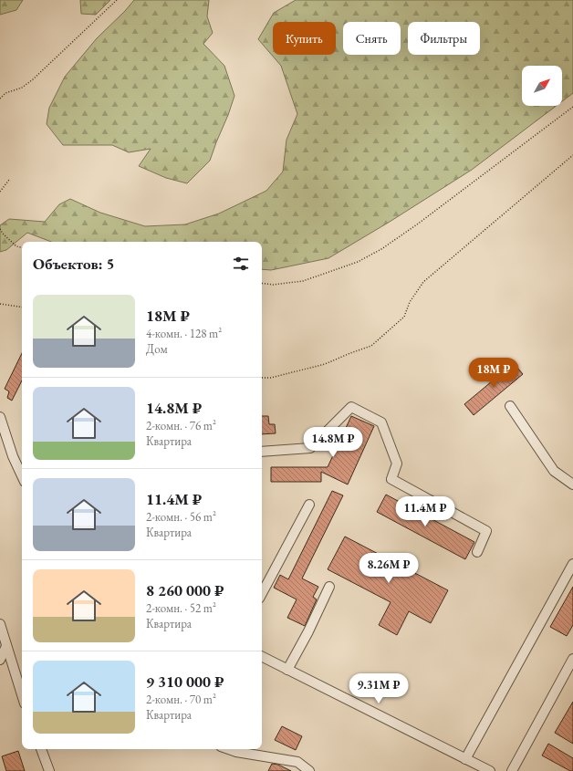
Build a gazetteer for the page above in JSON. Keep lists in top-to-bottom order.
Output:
{
  "north": "top right",
  "page": {
    "chip": ["Купить", "Снять", "Фильтры"],
    "heading": "Объектов: 5",
    "list": [
      {
        "name": "18M ₽",
        "note": "4-комн. · 128 m² · Дом"
      },
      {
        "name": "14.8M ₽",
        "note": "2-комн. · 76 m² · Квартира"
      },
      {
        "name": "11.4M ₽",
        "note": "2-комн. · 56 m² · Квартира"
      },
      {
        "name": "8 260 000 ₽",
        "note": "2-комн. · 52 m² · Квартира"
      },
      {
        "name": "9 310 000 ₽",
        "note": "2-комн. · 70 m² · Квартира"
      }
    ],
    "price": [
      "18M ₽",
      "14.8M ₽",
      "11.4M ₽",
      "8.26M ₽",
      "9.31M ₽"
    ]
  }
}
